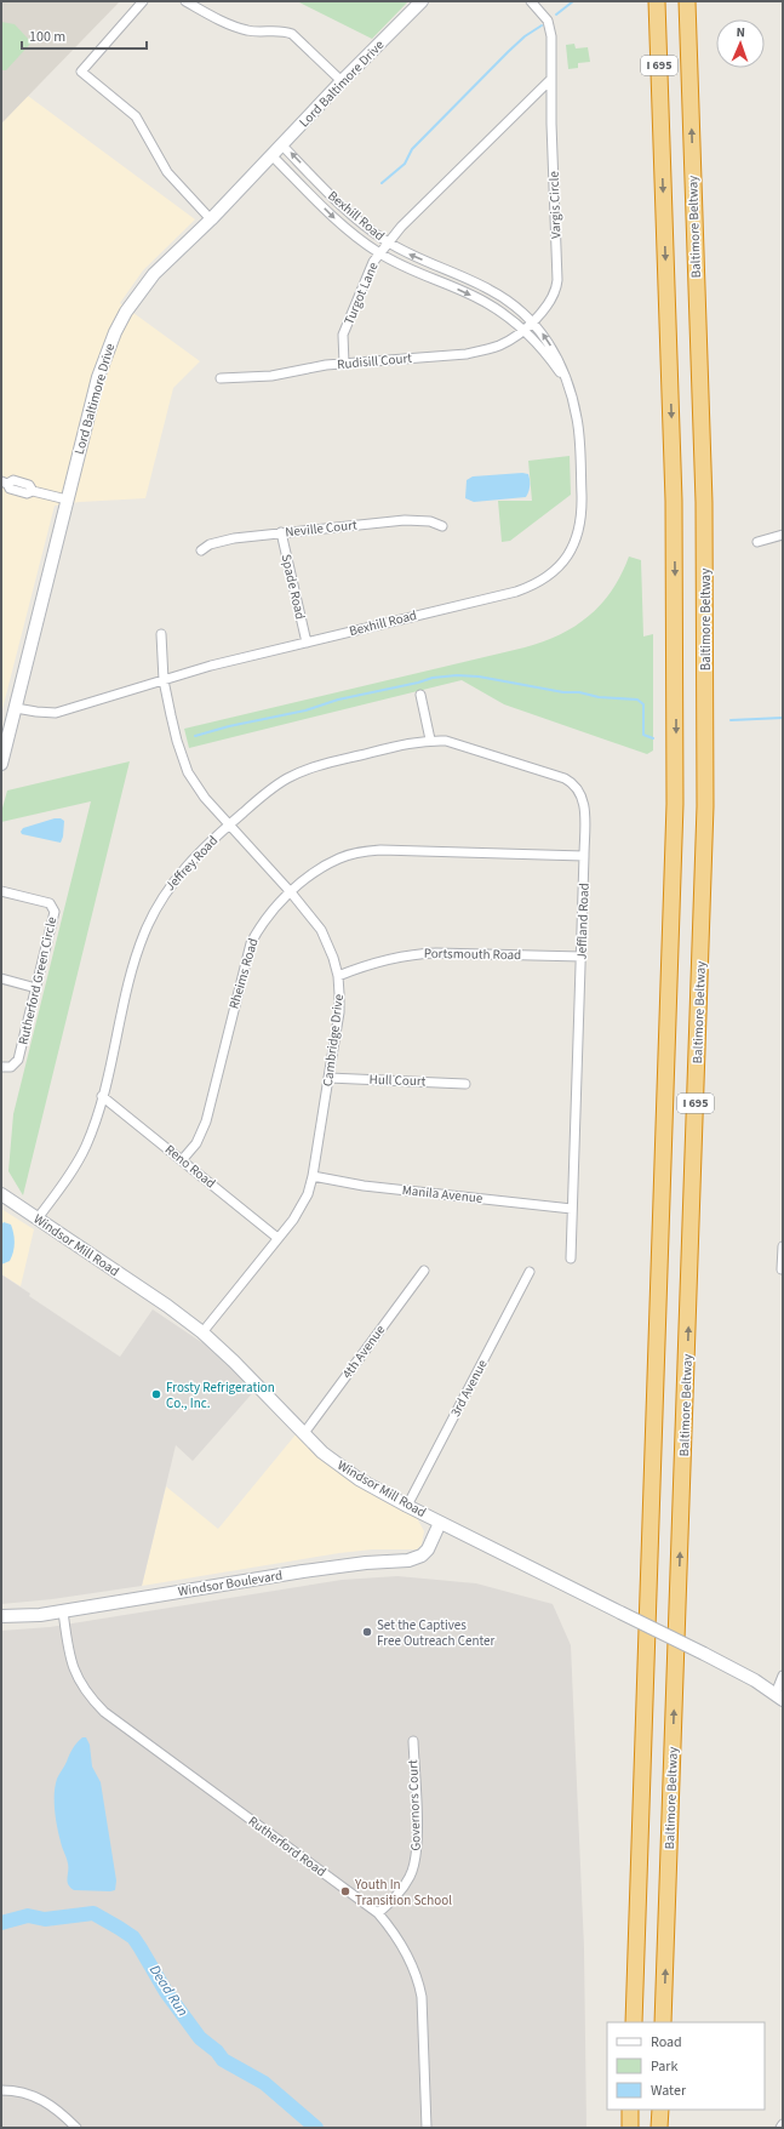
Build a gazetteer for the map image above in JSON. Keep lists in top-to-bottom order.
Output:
{
  "streets": {
    "highway": ["I 695", "Baltimore Beltway"],
    "main road": ["Lord Baltimore Drive", "Windsor Mill Road", "Windsor Boulevard"],
    "street": [
      "Vargis Circle",
      "Bexhill Road",
      "Turgot Lane",
      "Rudisill Court",
      "Neville Court",
      "Spade Road",
      "Jeffrey Road",
      "Jeffland Road",
      "Portsmouth Road",
      "Rheims Road",
      "Rutherford Green Circle",
      "Cambridge Drive",
      "Hull Court",
      "Reno Road",
      "Manila Avenue",
      "4th Avenue",
      "3rd Avenue",
      "Governors Court",
      "Rutherford Road"
    ]
  },
  "crossings": [
    ["Lord Baltimore Drive", "Bexhill Road"],
    ["Vargis Circle", "Bexhill Road"],
    ["Vargis Circle", "Rudisill Court"],
    ["Bexhill Road", "Turgot Lane"],
    ["Bexhill Road", "Rudisill Court"],
    ["Bexhill Road", "Spade Road"],
    ["Bexhill Road", "Cambridge Drive"],
    ["Turgot Lane", "Rudisill Court"],
    ["Neville Court", "Spade Road"],
    ["Jeffrey Road", "Jeffland Road"],
    ["Jeffrey Road", "Cambridge Drive"],
    ["Jeffrey Road", "Reno Road"],
    ["Jeffrey Road", "Windsor Mill Road"],
    ["Jeffland Road", "Portsmouth Road"],
    ["Jeffland Road", "Rheims Road"],
    ["Jeffland Road", "Manila Avenue"],
    ["Portsmouth Road", "Cambridge Drive"],
    ["Rheims Road", "Cambridge Drive"],
    ["Rheims Road", "Reno Road"],
    ["Cambridge Drive", "Hull Court"],
    ["Cambridge Drive", "Reno Road"],
    ["Cambridge Drive", "Manila Avenue"],
    ["Cambridge Drive", "Windsor Mill Road"],
    ["Windsor Mill Road", "4th Avenue"],
    ["Windsor Mill Road", "3rd Avenue"],
    ["Windsor Mill Road", "Windsor Boulevard"],
    ["Windsor Boulevard", "Rutherford Road"],
    ["Governors Court", "Rutherford Road"]
  ],
  "water": ["Dead Run"],
  "places": ["Frosty Refrigeration Co., Inc.", "Set the Captives Free Outreach Center", "Youth In Transition School"],
  "legend": ["Road", "Park", "Water"],
  "scale_bar": "100 m",
  "north": "top"
}
